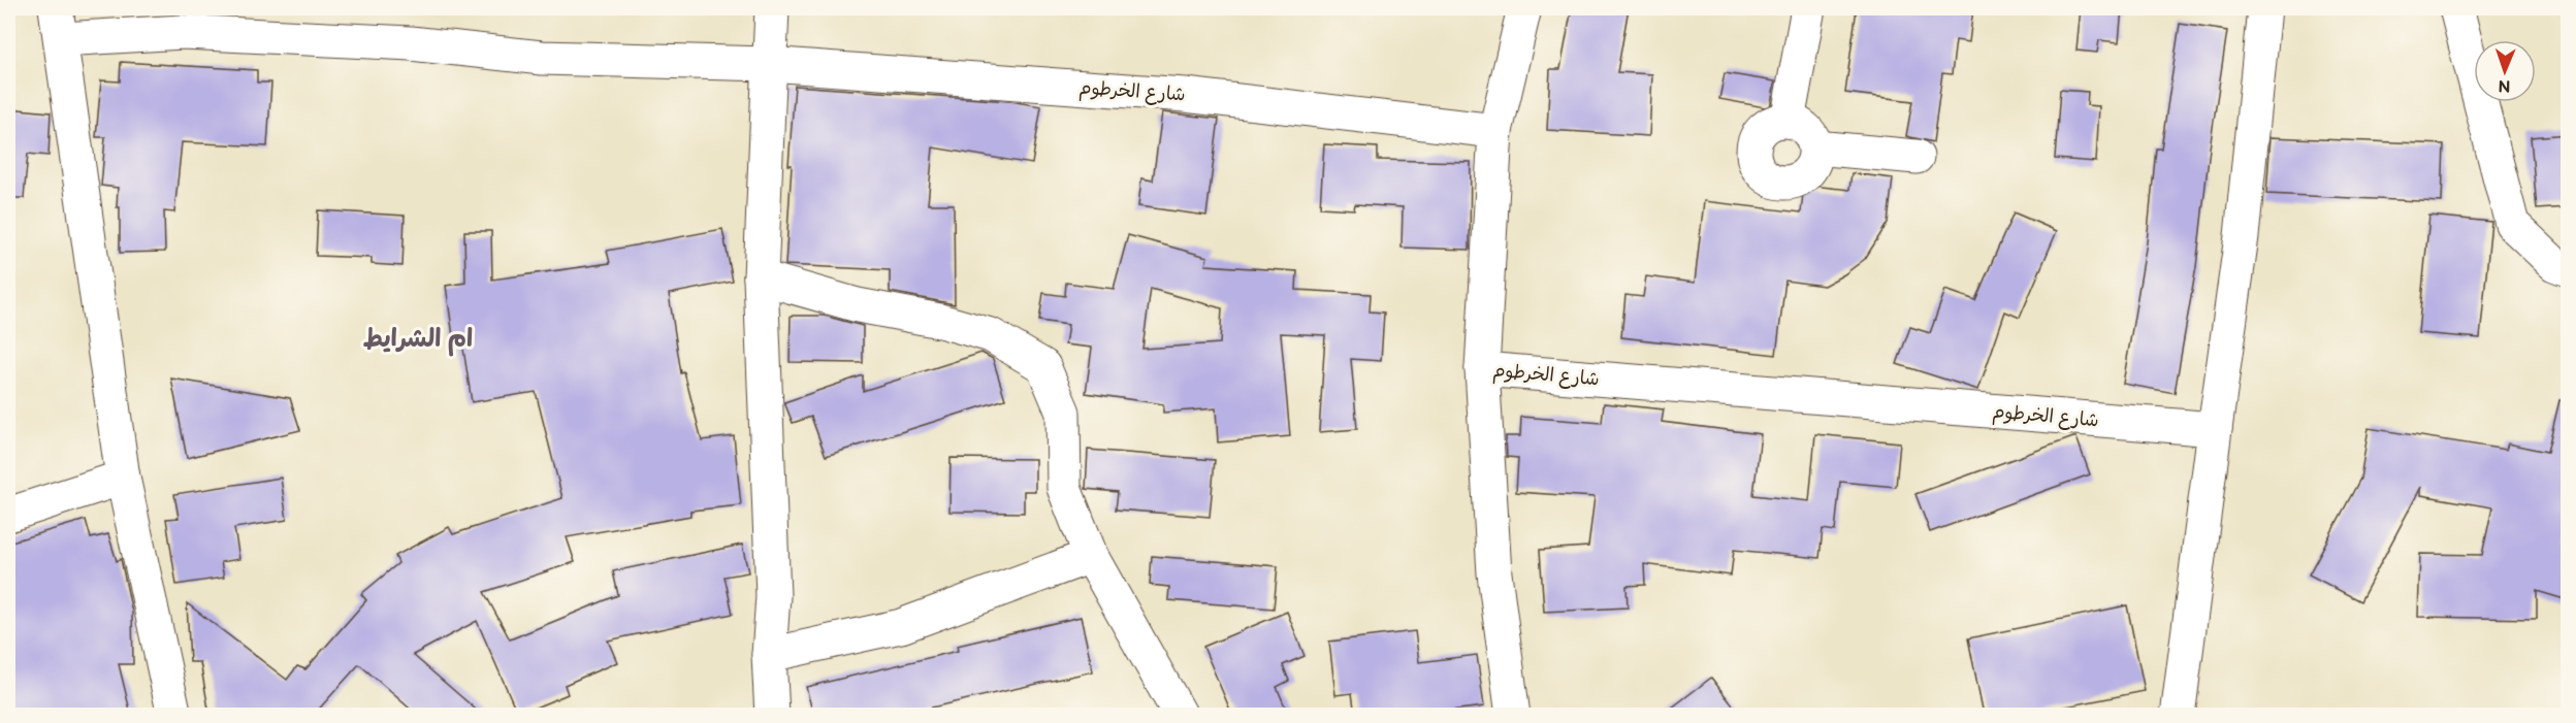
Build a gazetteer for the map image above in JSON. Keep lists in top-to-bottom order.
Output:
{
  "streets": {
    "street": ["شارع الخرطوم"]
  },
  "districts": ["ام الشرايط"],
  "north": "bottom"
}
